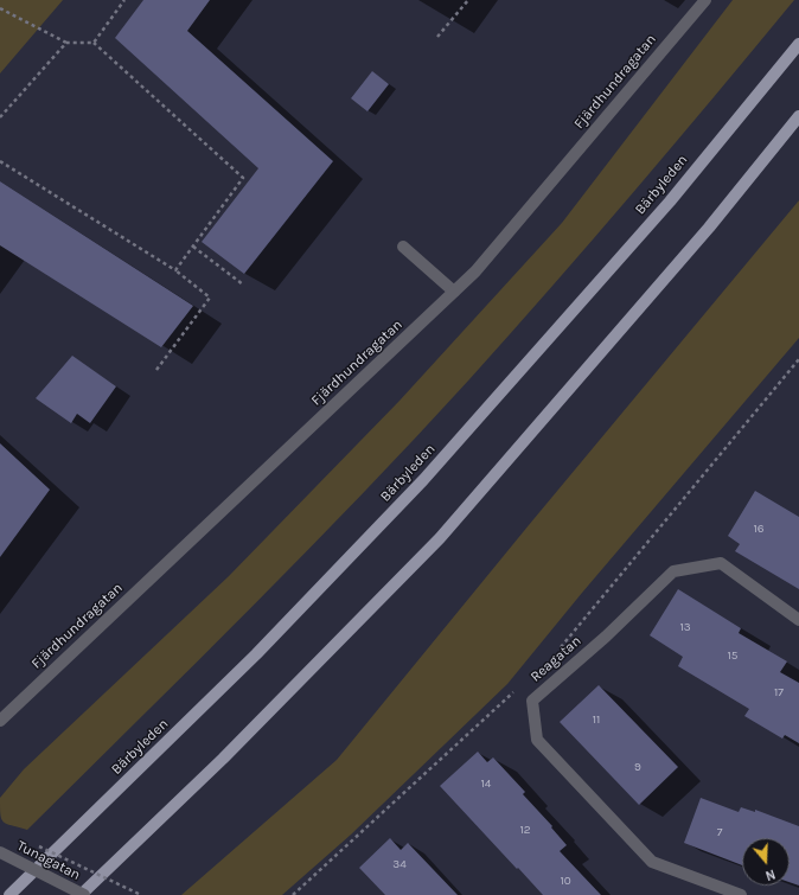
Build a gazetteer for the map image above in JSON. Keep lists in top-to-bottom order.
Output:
{
  "streets": {
    "main road": ["Bärbyleden"],
    "street": ["Fjärdhundragatan", "Reagatan", "Tunagatan"]
  },
  "house_numbers": [
    "16",
    "13",
    "15",
    "17",
    "11",
    "9",
    "14",
    "12",
    "7",
    "34",
    "10"
  ],
  "north": "bottom"
}
